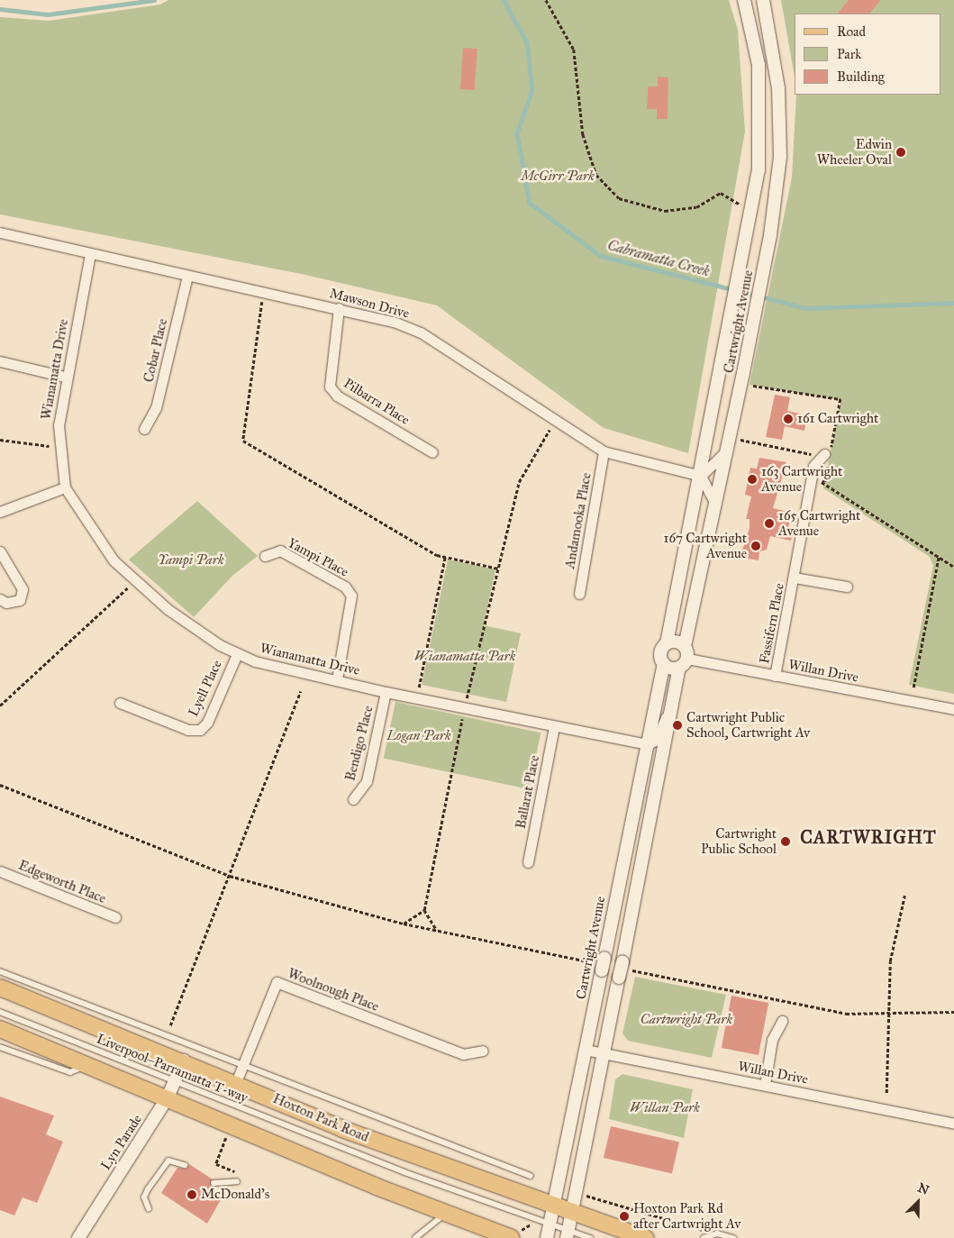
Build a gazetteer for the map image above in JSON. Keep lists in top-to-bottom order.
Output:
{
  "streets": {
    "main road": ["Hoxton Park Road"],
    "street": [
      "Mawson Drive",
      "Cartwright Avenue",
      "Cobar Place",
      "Wianamatta Drive",
      "Pilbarra Place",
      "Andamooka Place",
      "Yampi Place",
      "Fassifern Place",
      "Willan Drive",
      "Lyell Place",
      "Bendigo Place",
      "Ballarat Place",
      "Edgeworth Place",
      "Woolnough Place",
      "Lyn Parade"
    ],
    "lane": ["Liverpool–Parramatta T-way"]
  },
  "crossings": [
    ["Mawson Drive", "Cartwright Avenue"],
    ["Mawson Drive", "Cobar Place"],
    ["Mawson Drive", "Wianamatta Drive"],
    ["Mawson Drive", "Pilbarra Place"],
    ["Mawson Drive", "Andamooka Place"],
    ["Cartwright Avenue", "Wianamatta Drive"],
    ["Cartwright Avenue", "Willan Drive"],
    ["Cartwright Avenue", "Liverpool–Parramatta T-way"],
    ["Cartwright Avenue", "Hoxton Park Road"],
    ["Wianamatta Drive", "Yampi Place"],
    ["Wianamatta Drive", "Lyell Place"],
    ["Wianamatta Drive", "Bendigo Place"],
    ["Wianamatta Drive", "Ballarat Place"],
    ["Fassifern Place", "Willan Drive"],
    ["Woolnough Place", "Hoxton Park Road"],
    ["Liverpool–Parramatta T-way", "Lyn Parade"],
    ["Hoxton Park Road", "Lyn Parade"]
  ],
  "districts": ["CARTWRIGHT"],
  "water": ["Cabramatta Creek"],
  "parks": [
    "McGirr Park",
    "Yampi Park",
    "Wianamatta Park",
    "Logan Park",
    "Cartwright Park",
    "Willan Park"
  ],
  "places": [
    "Edwin Wheeler Oval",
    "161 Cartwright",
    "163 Cartwright Avenue",
    "165 Cartwright Avenue",
    "167 Cartwright Avenue",
    "Cartwright Public School, Cartwright Av",
    "Cartwright Public School",
    "McDonald's",
    "Hoxton Park Rd after Cartwright Av"
  ],
  "legend": ["Road", "Park", "Building"],
  "north": "top right"
}
